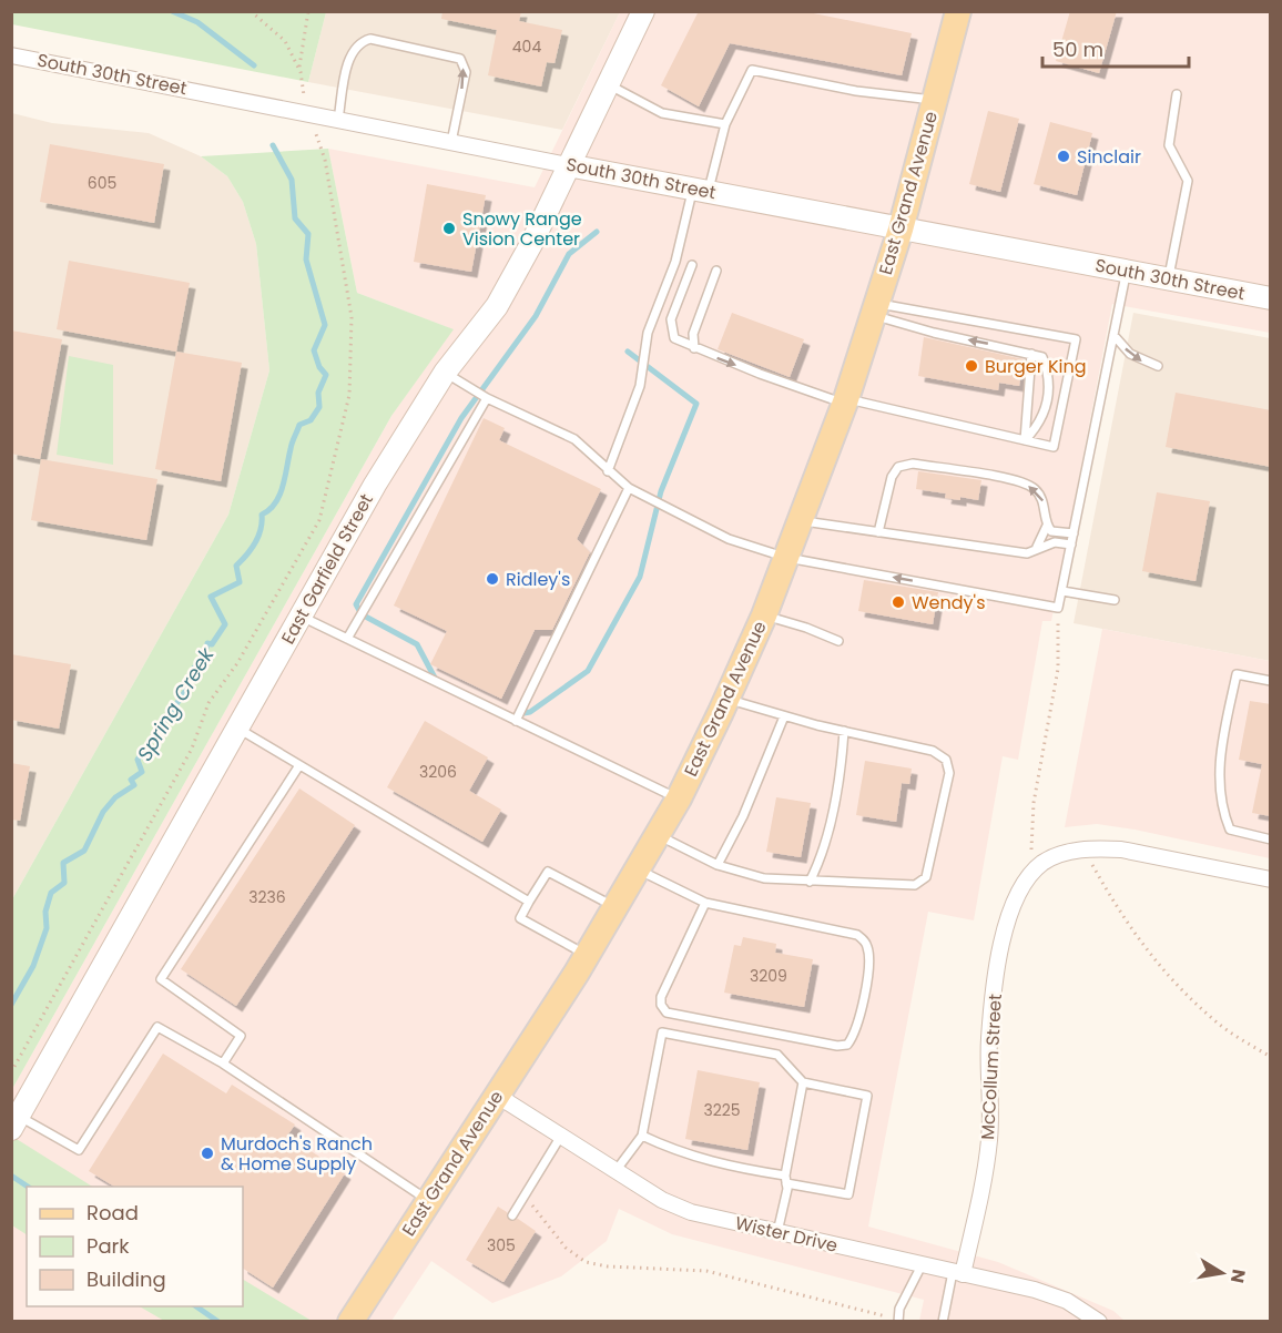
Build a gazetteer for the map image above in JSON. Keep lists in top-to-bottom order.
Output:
{
  "streets": {
    "main road": ["East Grand Avenue"],
    "street": [
      "South 30th Street",
      "East Garfield Street",
      "McCollum Street",
      "Wister Drive"
    ]
  },
  "crossings": [
    ["South 30th Street", "East Grand Avenue"],
    ["South 30th Street", "East Garfield Street"],
    ["East Grand Avenue", "Wister Drive"],
    ["McCollum Street", "Wister Drive"]
  ],
  "water": ["Spring Creek"],
  "places": [
    "Sinclair",
    "Snowy Range Vision Center",
    "Burger King",
    "Ridley's",
    "Wendy's",
    "Murdoch's Ranch & Home Supply"
  ],
  "house_numbers": [
    "404",
    "605",
    "3206",
    "3236",
    "3209",
    "3225",
    "305"
  ],
  "legend": ["Road", "Park", "Building"],
  "scale_bar": "50 m",
  "north": "right"
}
